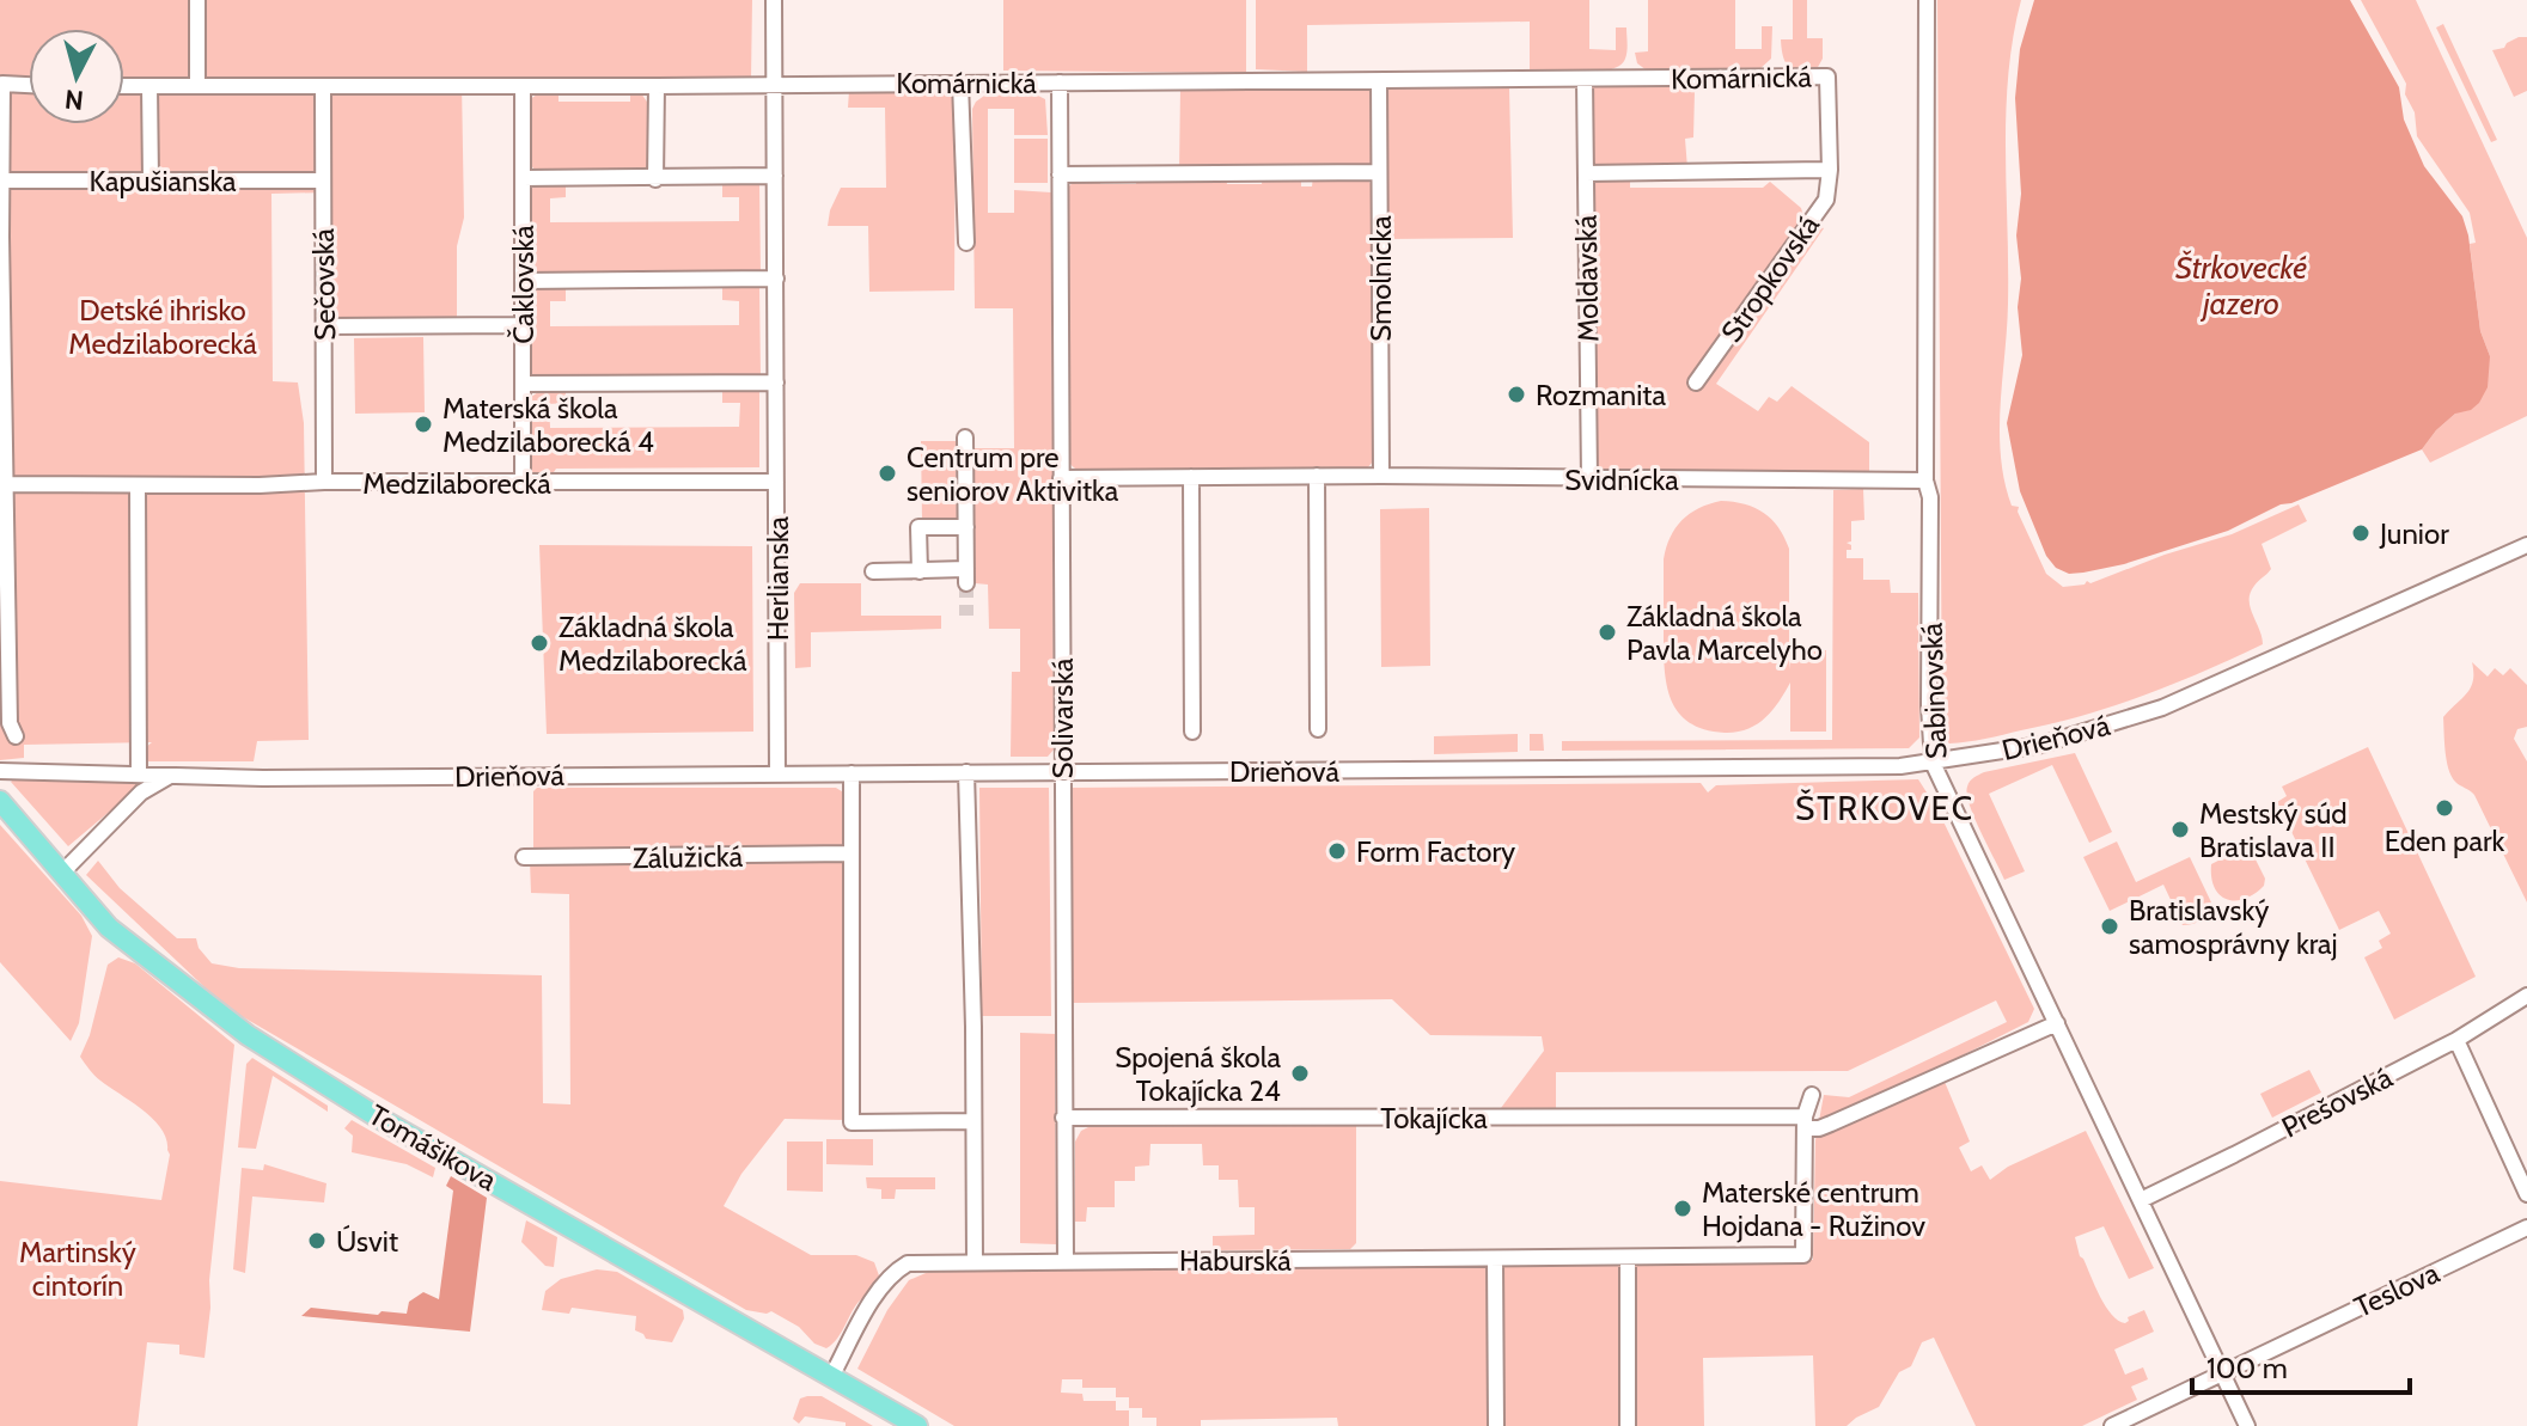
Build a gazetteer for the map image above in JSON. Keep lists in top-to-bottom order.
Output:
{
  "streets": {
    "main road": ["Tomášikova"],
    "street": [
      "Komárnická",
      "Kapušianska",
      "Smolnícka",
      "Moldavská",
      "Stropkovská",
      "Sečovská",
      "Čaklovská",
      "Svidnícka",
      "Medzilaborecká",
      "Herlianska",
      "Sabinovská",
      "Solivarská",
      "Drieňová",
      "Zálužická",
      "Prešovská",
      "Tokajícka",
      "Haburská",
      "Teslova"
    ]
  },
  "crossings": [
    ["Komárnická", "Smolnícka"],
    ["Komárnická", "Moldavská"],
    ["Komárnická", "Stropkovská"],
    ["Komárnická", "Sečovská"],
    ["Komárnická", "Čaklovská"],
    ["Komárnická", "Herlianska"],
    ["Komárnická", "Solivarská"],
    ["Kapušianska", "Sečovská"],
    ["Smolnícka", "Svidnícka"],
    ["Moldavská", "Stropkovská"],
    ["Moldavská", "Svidnícka"],
    ["Sečovská", "Medzilaborecká"],
    ["Čaklovská", "Medzilaborecká"],
    ["Svidnícka", "Sabinovská"],
    ["Svidnícka", "Solivarská"],
    ["Medzilaborecká", "Herlianska"],
    ["Herlianska", "Drieňová"],
    ["Sabinovská", "Drieňová"],
    ["Sabinovská", "Prešovská"],
    ["Sabinovská", "Tokajícka"],
    ["Sabinovská", "Teslova"],
    ["Solivarská", "Drieňová"],
    ["Solivarská", "Tokajícka"],
    ["Solivarská", "Haburská"],
    ["Tokajícka", "Haburská"],
    ["Tomášikova", "Haburská"]
  ],
  "districts": ["ŠTRKOVEC"],
  "water": ["Štrkovecké jazero"],
  "parks": ["Detské ihrisko Medzilaborecká", "Martinský cintorín"],
  "places": [
    "Rozmanita",
    "Materská škola Medzilaborecká 4",
    "Centrum pre seniorov Aktivitka",
    "Junior",
    "Základná škola Pavla Marcelyho",
    "Základná škola Medzilaborecká",
    "Eden park",
    "Mestský súd Bratislava II",
    "Form Factory",
    "Bratislavský samosprávny kraj",
    "Spojená škola Tokajícka 24",
    "Materské centrum Hojdana - Ružinov",
    "Úsvit"
  ],
  "scale_bar": "100 m",
  "north": "bottom"
}
